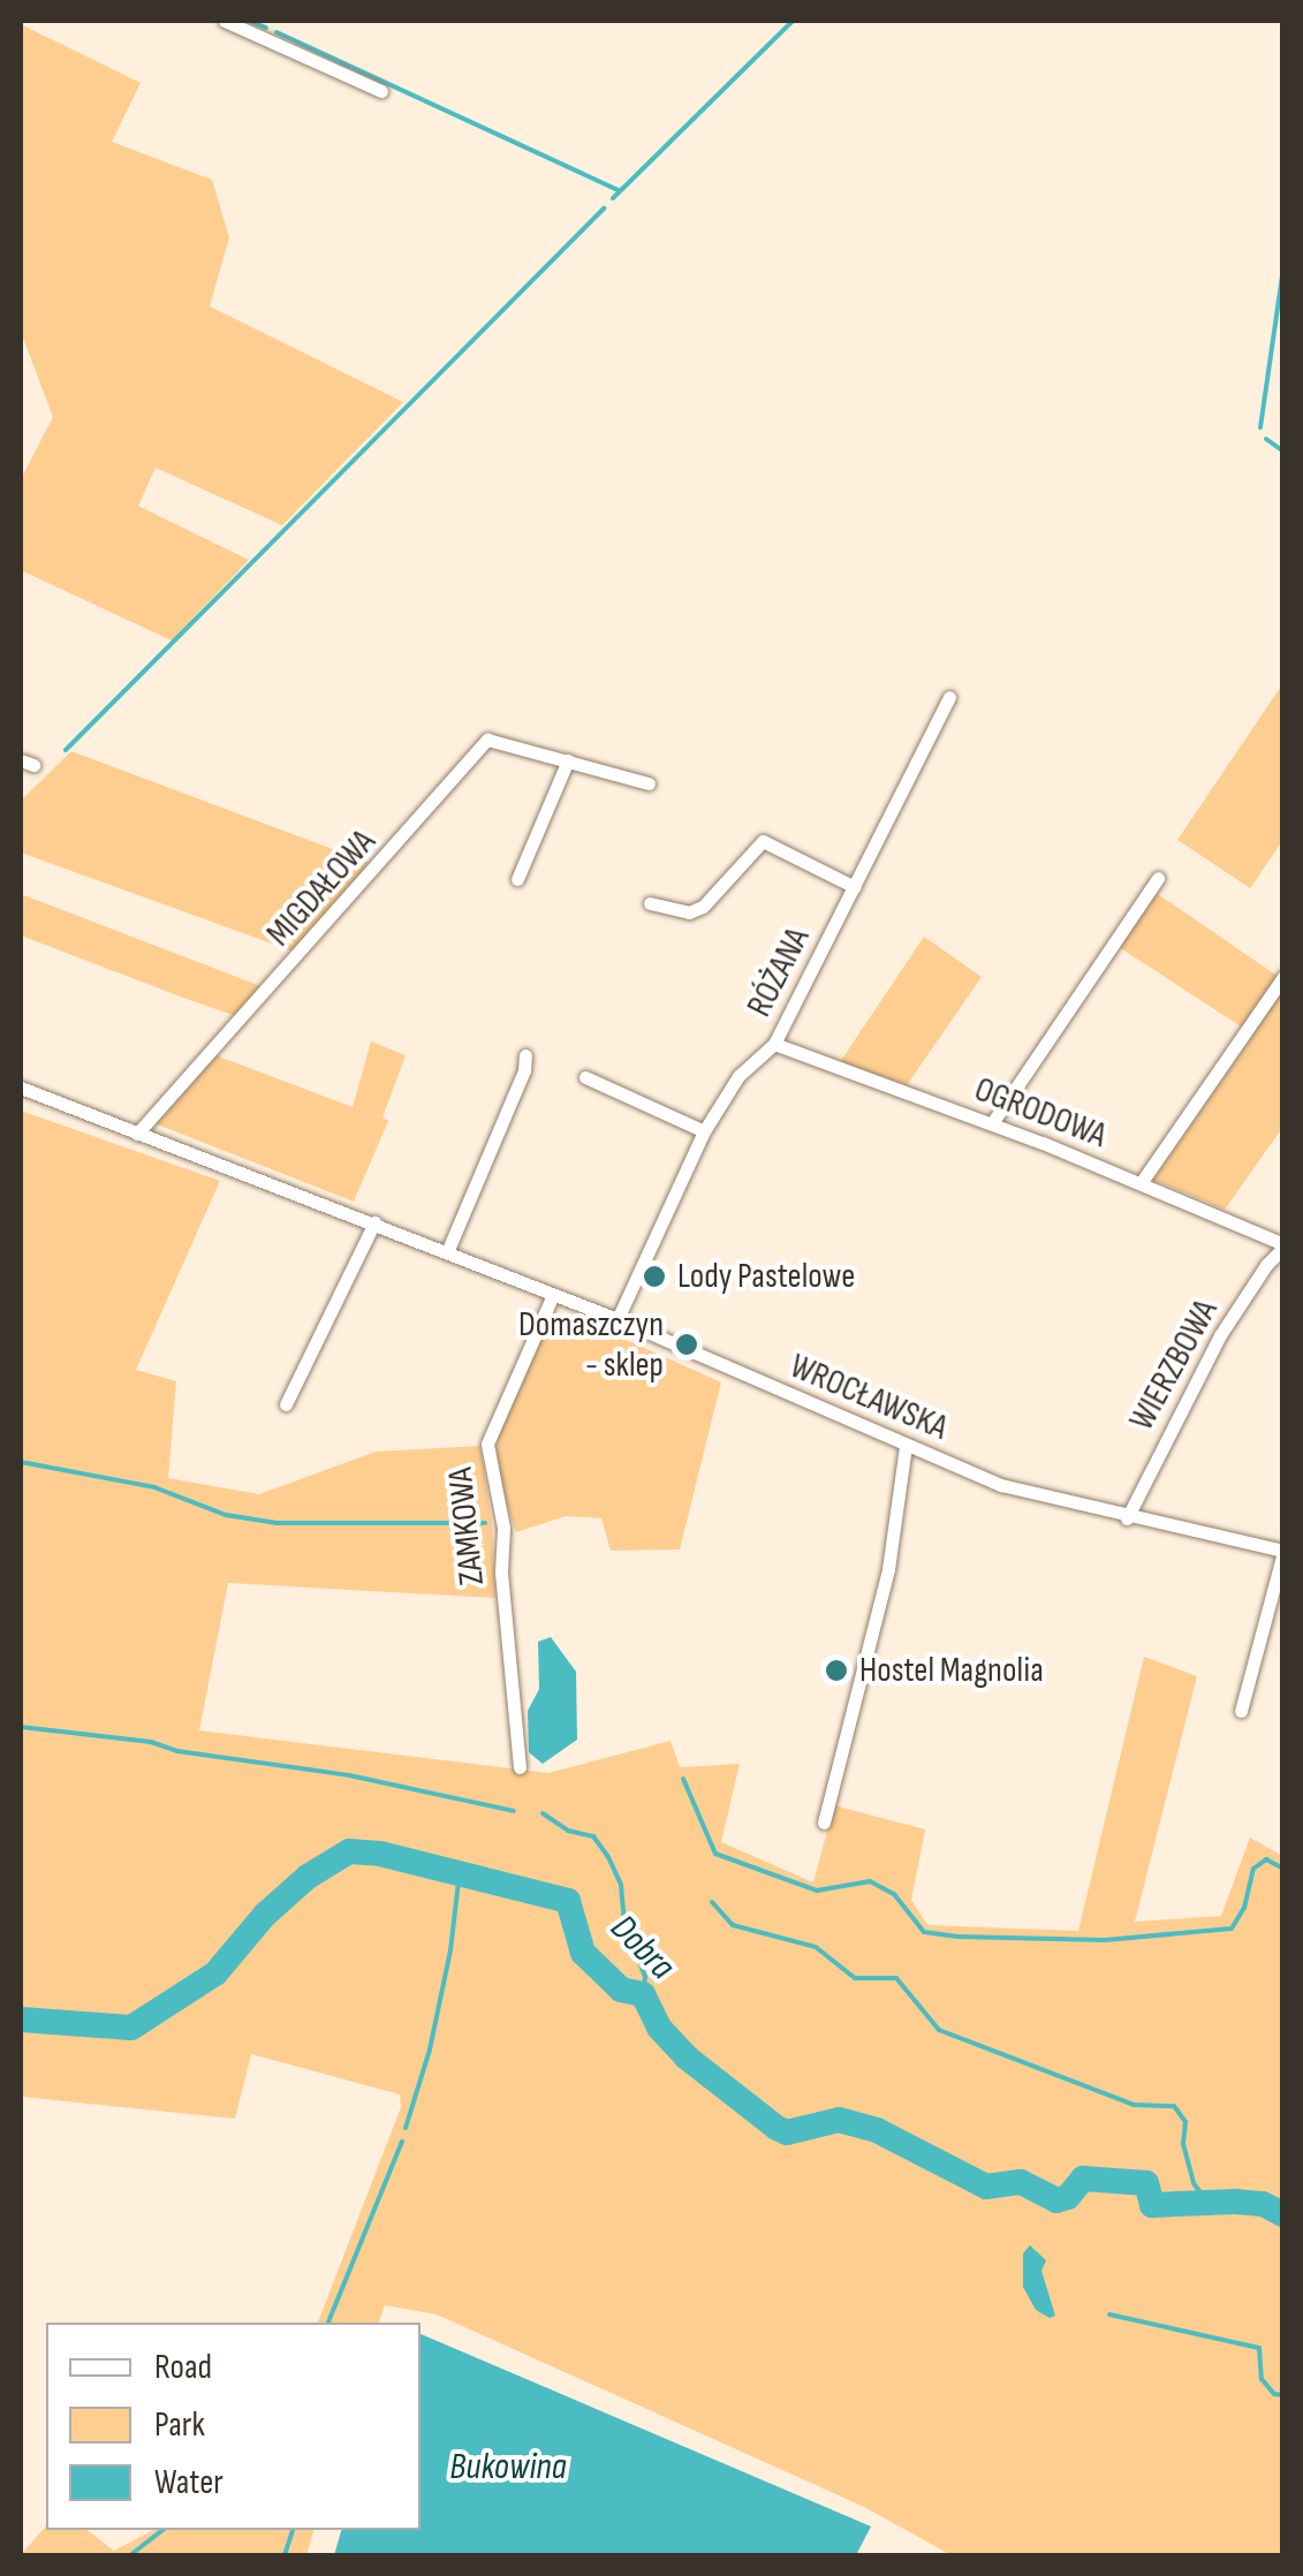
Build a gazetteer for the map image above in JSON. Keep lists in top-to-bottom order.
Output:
{
  "streets": {
    "street": [
      "MIGDAŁOWA",
      "RÓŻANA",
      "OGRODOWA",
      "WIERZBOWA",
      "WROCŁAWSKA",
      "ZAMKOWA"
    ]
  },
  "crossings": [
    ["MIGDAŁOWA", "WROCŁAWSKA"],
    ["RÓŻANA", "OGRODOWA"],
    ["RÓŻANA", "WROCŁAWSKA"],
    ["OGRODOWA", "WIERZBOWA"],
    ["WIERZBOWA", "WROCŁAWSKA"],
    ["WROCŁAWSKA", "ZAMKOWA"]
  ],
  "water": ["Dobra", "Bukowina"],
  "places": ["Lody Pastelowe", "Domaszczyn - sklep", "Hostel Magnolia"],
  "legend": ["Road", "Park", "Water"]
}
